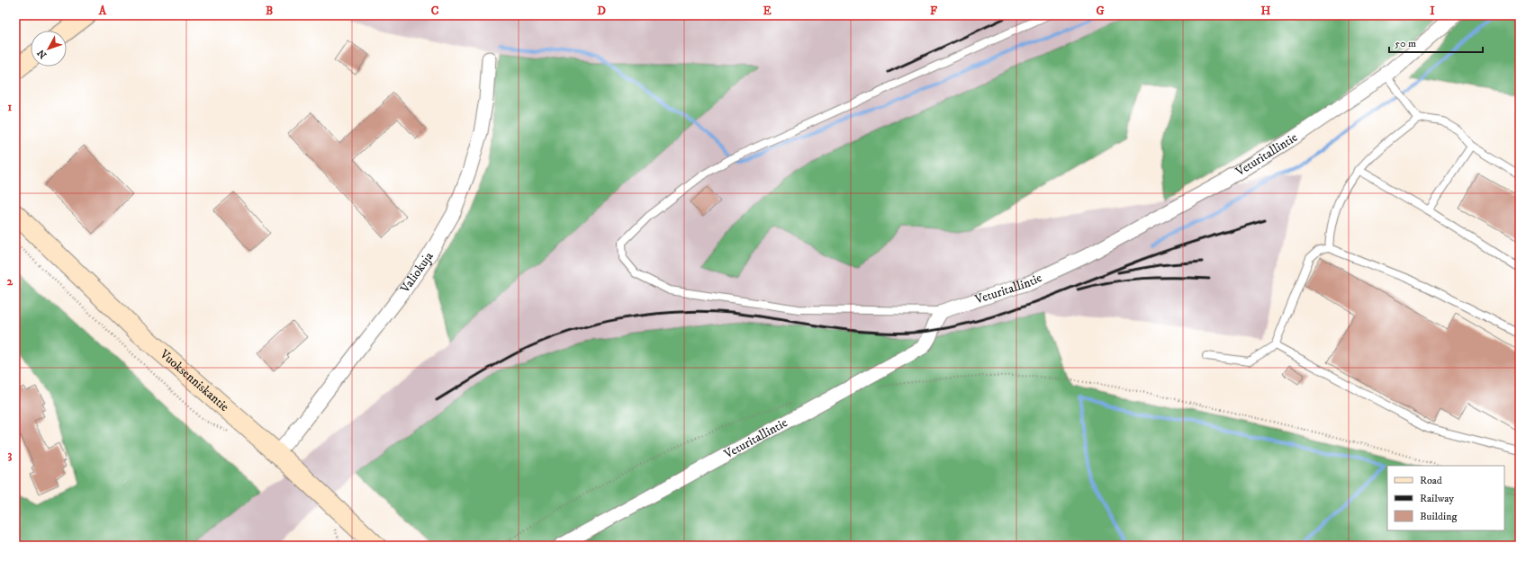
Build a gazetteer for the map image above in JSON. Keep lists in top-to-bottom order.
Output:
{
  "streets": {
    "street": ["Veturitallintie", "Valiokuja", "Vuoksenniskantie"]
  },
  "crossings": [
    ["Valiokuja", "Vuoksenniskantie"]
  ],
  "legend": ["Road", "Railway", "Building"],
  "scale_bar": "50 m",
  "north": "bottom left",
  "grid": {
    "columns": [
      "A",
      "B",
      "C",
      "D",
      "E",
      "F",
      "G",
      "H",
      "I"
    ],
    "rows": ["1", "2", "3"]
  }
}
